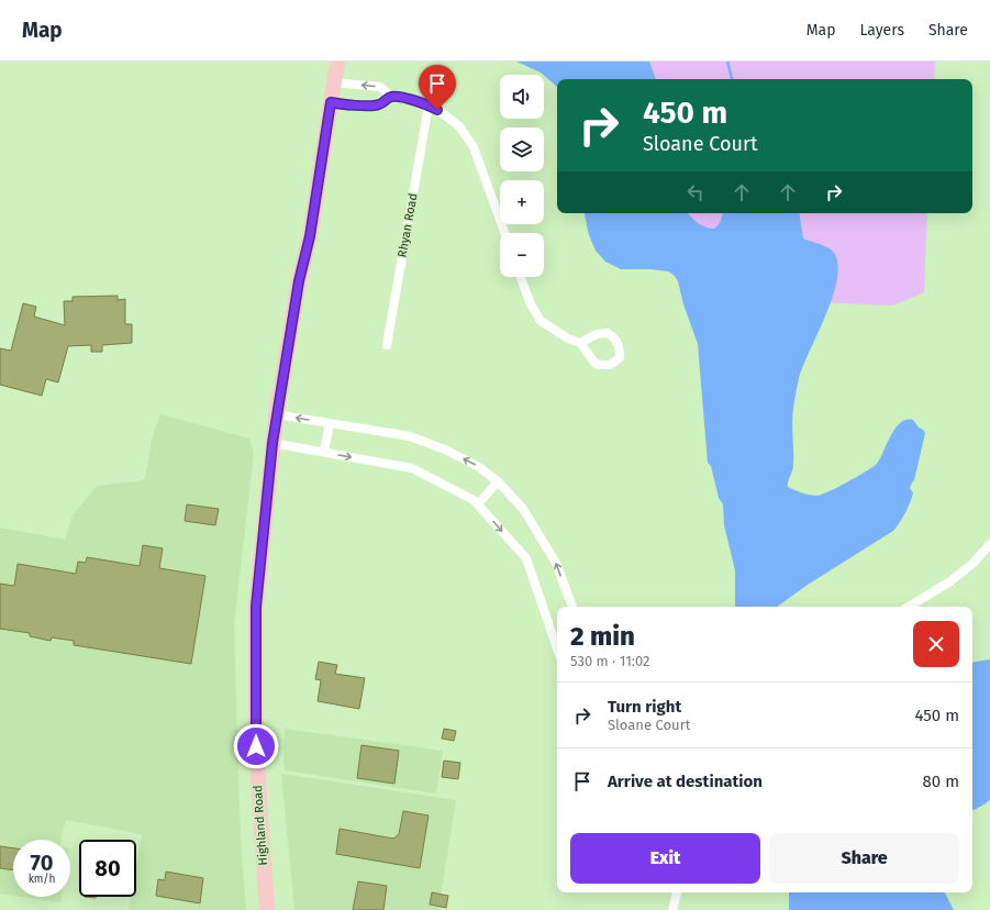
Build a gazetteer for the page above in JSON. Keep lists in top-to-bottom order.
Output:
{
  "streets": {
    "highway": ["Highland Road"],
    "street": ["Rhyan Road"]
  },
  "page": {
    "header": "Map",
    "nav": ["Map", "Layers", "Share"],
    "map_buttons": ["+", "−"],
    "turn": ["450 m", "Sloane Court"],
    "heading": ["2 min", "530 m · 11:02"],
    "list": [
      {
        "name": "Turn right",
        "note": "Sloane Court",
        "value": "450 m"
      },
      {
        "name": "Arrive at destination",
        "value": "80 m"
      }
    ],
    "buttons": ["Exit", "Share"],
    "speed": "70 km/h",
    "limit": "80"
  }
}
